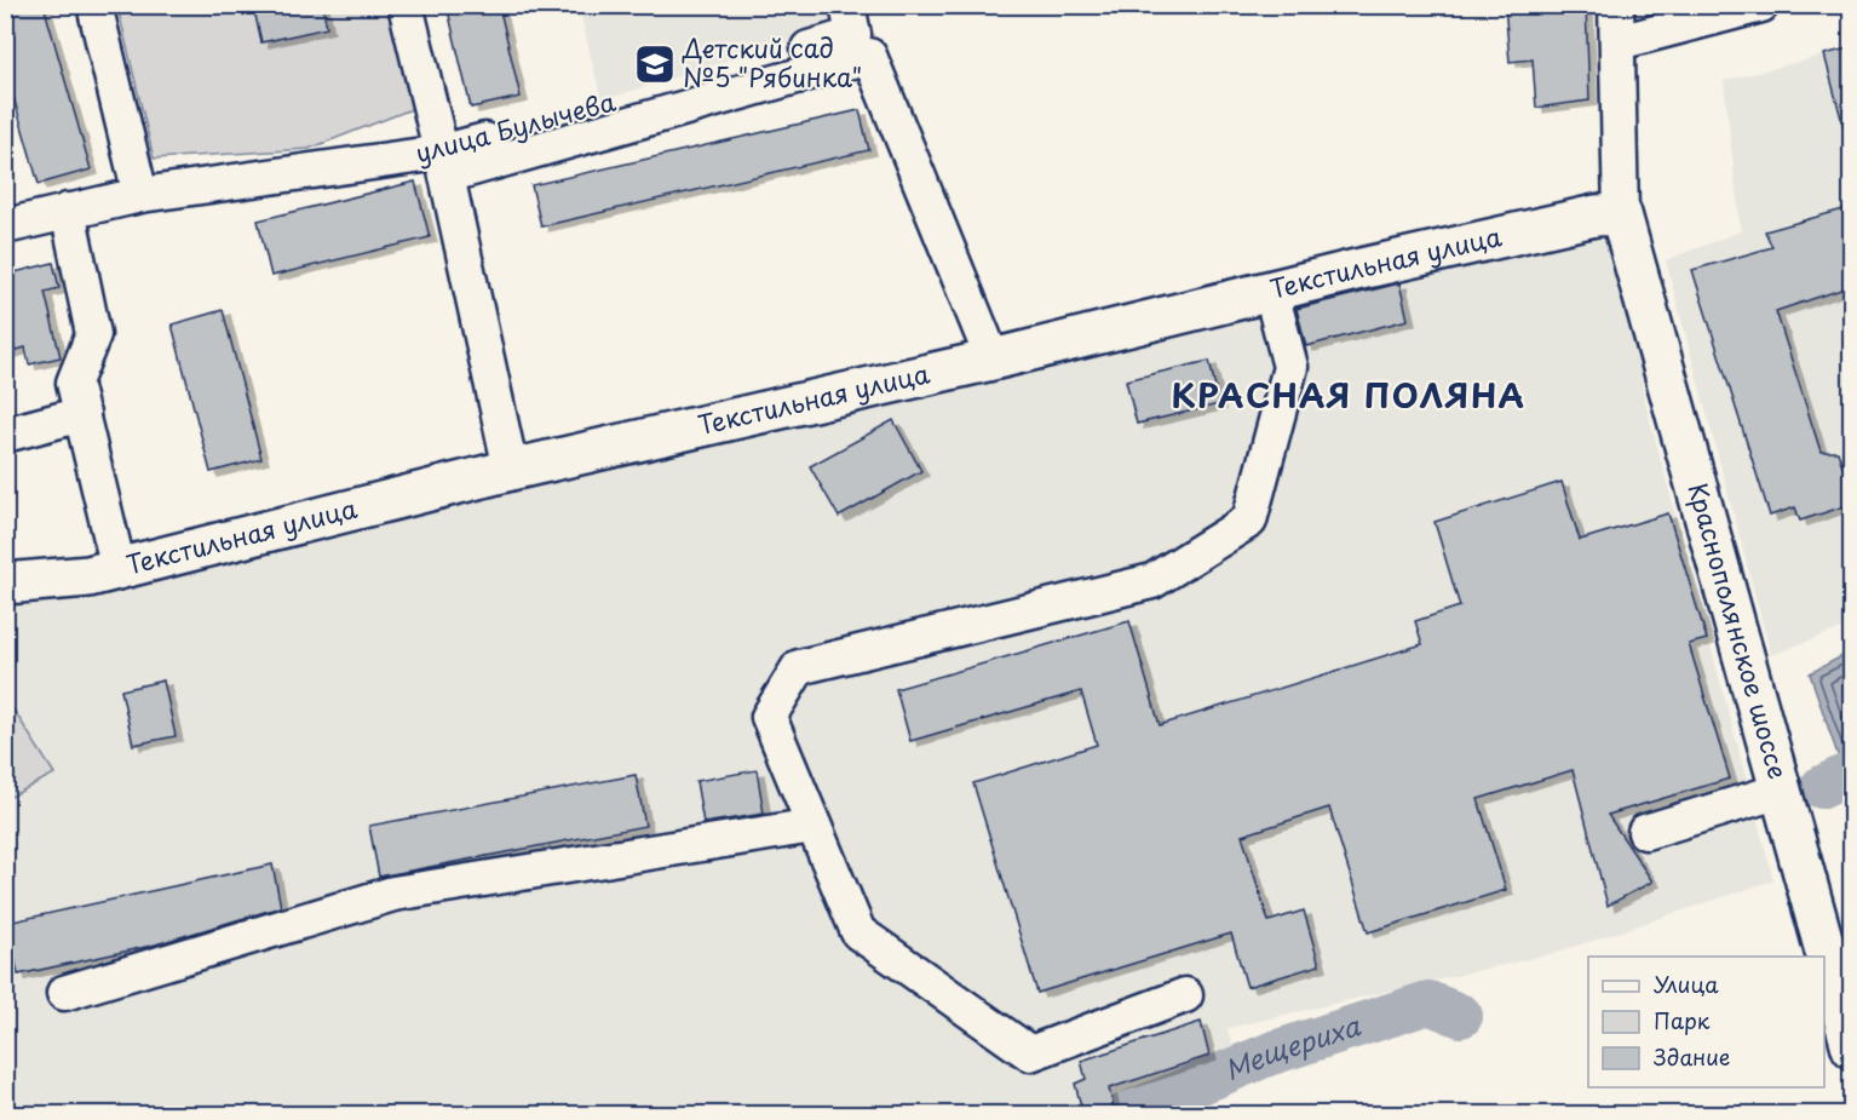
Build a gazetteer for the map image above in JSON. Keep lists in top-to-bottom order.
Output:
{
  "streets": {
    "main road": ["Текстильная улица", "Краснополянское шоссе"],
    "street": ["улица Булычева"]
  },
  "crossings": [
    ["Текстильная улица", "Краснополянское шоссе"]
  ],
  "districts": ["КРАСНАЯ ПОЛЯНА"],
  "water": ["Мещериха"],
  "places": {
    "school or university": ["Детский сад №5 \"Рябинка\""]
  },
  "legend": ["Улица", "Парк", "Здание"]
}
